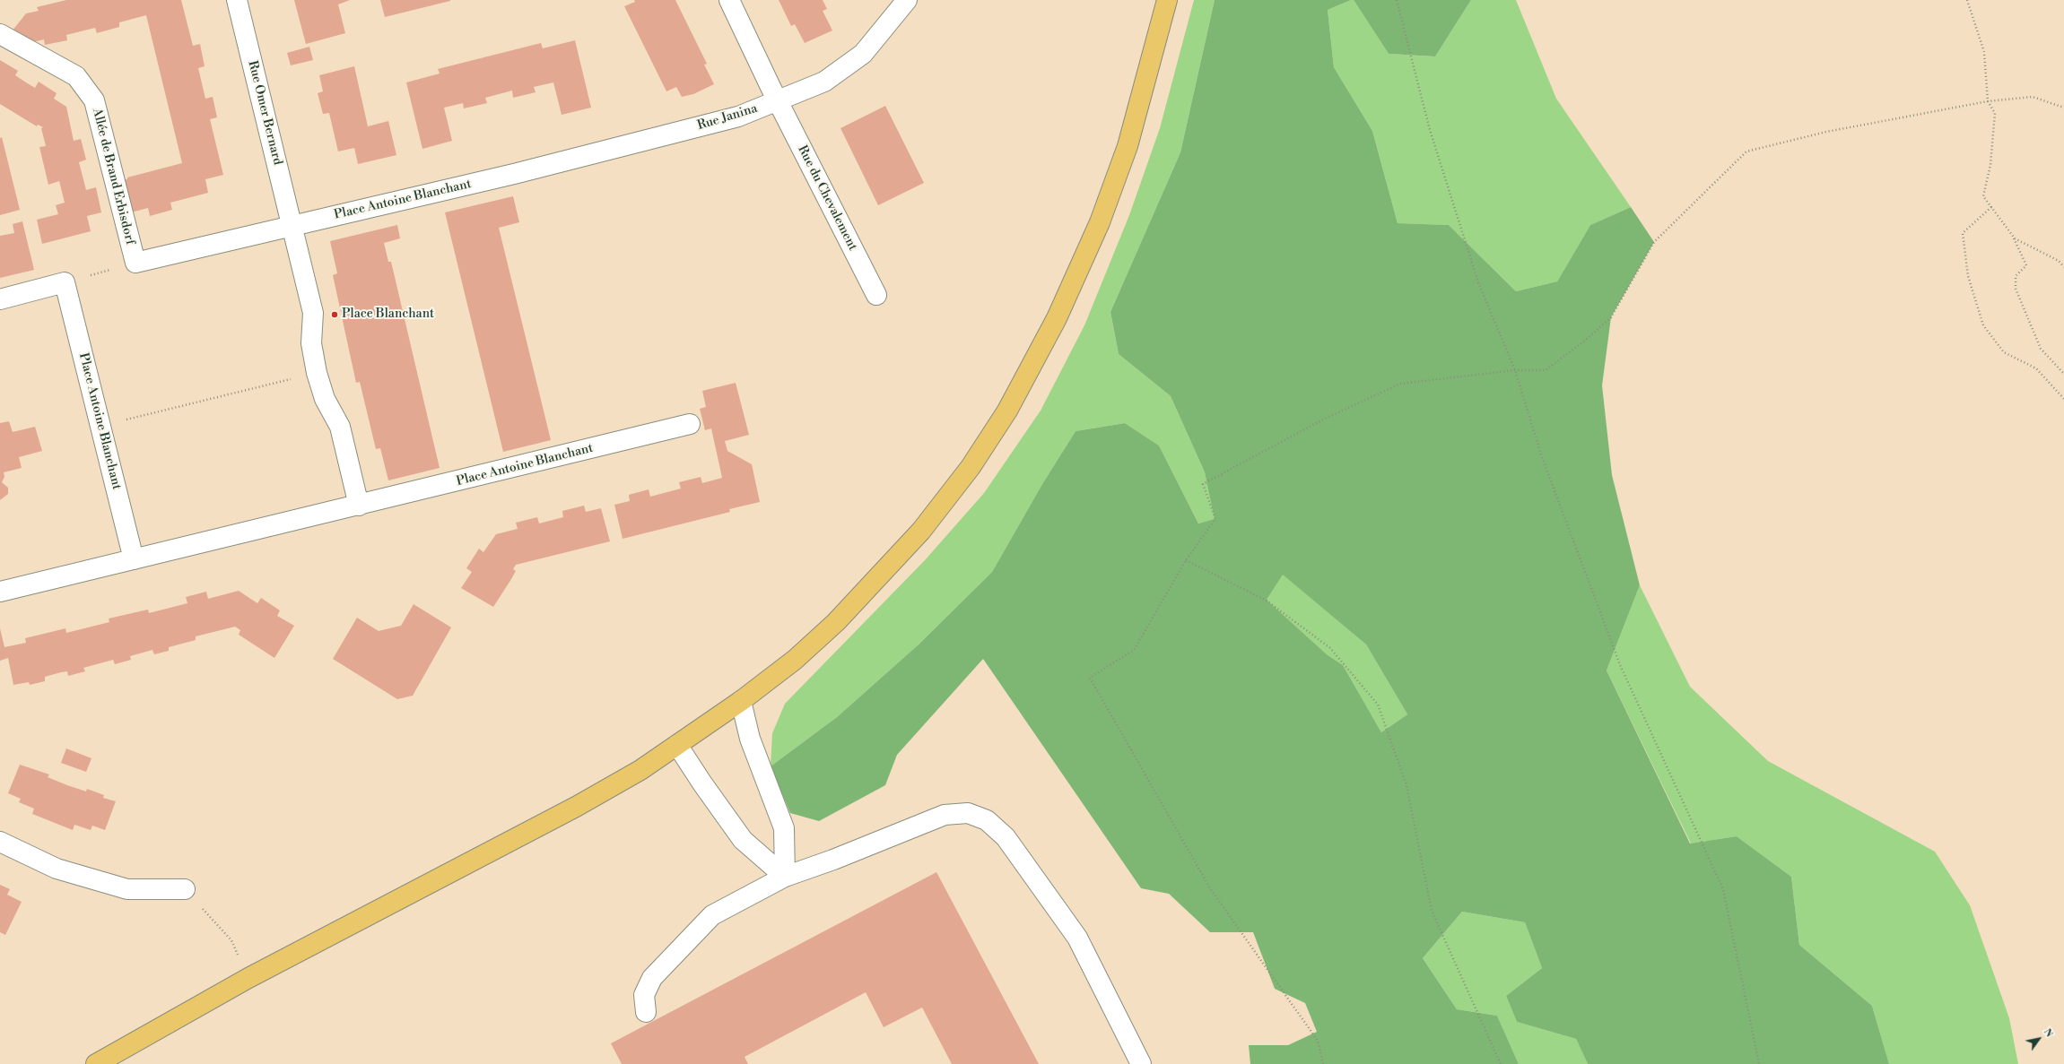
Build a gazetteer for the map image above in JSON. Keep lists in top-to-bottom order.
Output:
{
  "streets": {
    "street": [
      "Rue Omer Bernard",
      "Rue Janina",
      "Allée de Brand Erbisdorf",
      "Rue du Chevalement",
      "Place Antoine Blanchant"
    ]
  },
  "crossings": [
    ["Rue Omer Bernard", "Place Antoine Blanchant"],
    ["Rue Janina", "Rue du Chevalement"],
    ["Rue Janina", "Place Antoine Blanchant"],
    ["Allée de Brand Erbisdorf", "Place Antoine Blanchant"]
  ],
  "places": ["Place Blanchant"],
  "north": "top right"
}
